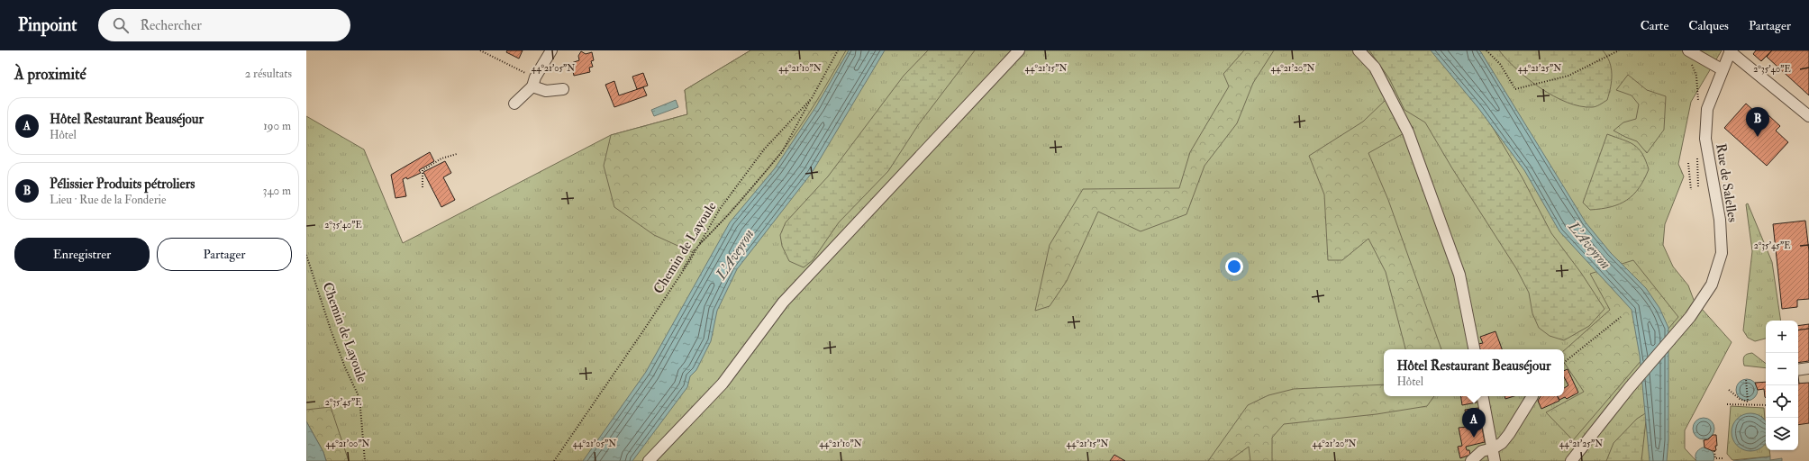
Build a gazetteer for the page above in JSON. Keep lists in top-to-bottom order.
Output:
{
  "streets": {
    "street": ["Rue de Salelles"],
    "path": ["Chemin de Layoule"]
  },
  "water": ["L'Aveyron"],
  "page": {
    "header": "Pinpoint",
    "search": "Rechercher",
    "nav": ["Carte", "Calques", "Partager"],
    "heading": ["À proximité", "2 résultats"],
    "list": [
      {
        "mark": "A",
        "name": "Hôtel Restaurant Beauséjour",
        "note": "Hôtel",
        "value": "190 m"
      },
      {
        "mark": "B",
        "name": "Pélissier Produits pétroliers",
        "note": "Lieu · Rue de la Fonderie",
        "value": "340 m"
      }
    ],
    "pins": ["B", "A"],
    "buttons": ["Enregistrer", "Partager"],
    "map_buttons": ["+", "−"],
    "popup": ["Hôtel Restaurant Beauséjour", "Hôtel"]
  },
  "coordinates": [
    "44°21'05\"N",
    "44°21'10\"N",
    "44°21'15\"N",
    "44°21'20\"N",
    "44°21'25\"N",
    "2°35'40\"E",
    "2°35'45\"E",
    "44°21'00\"N"
  ]
}
